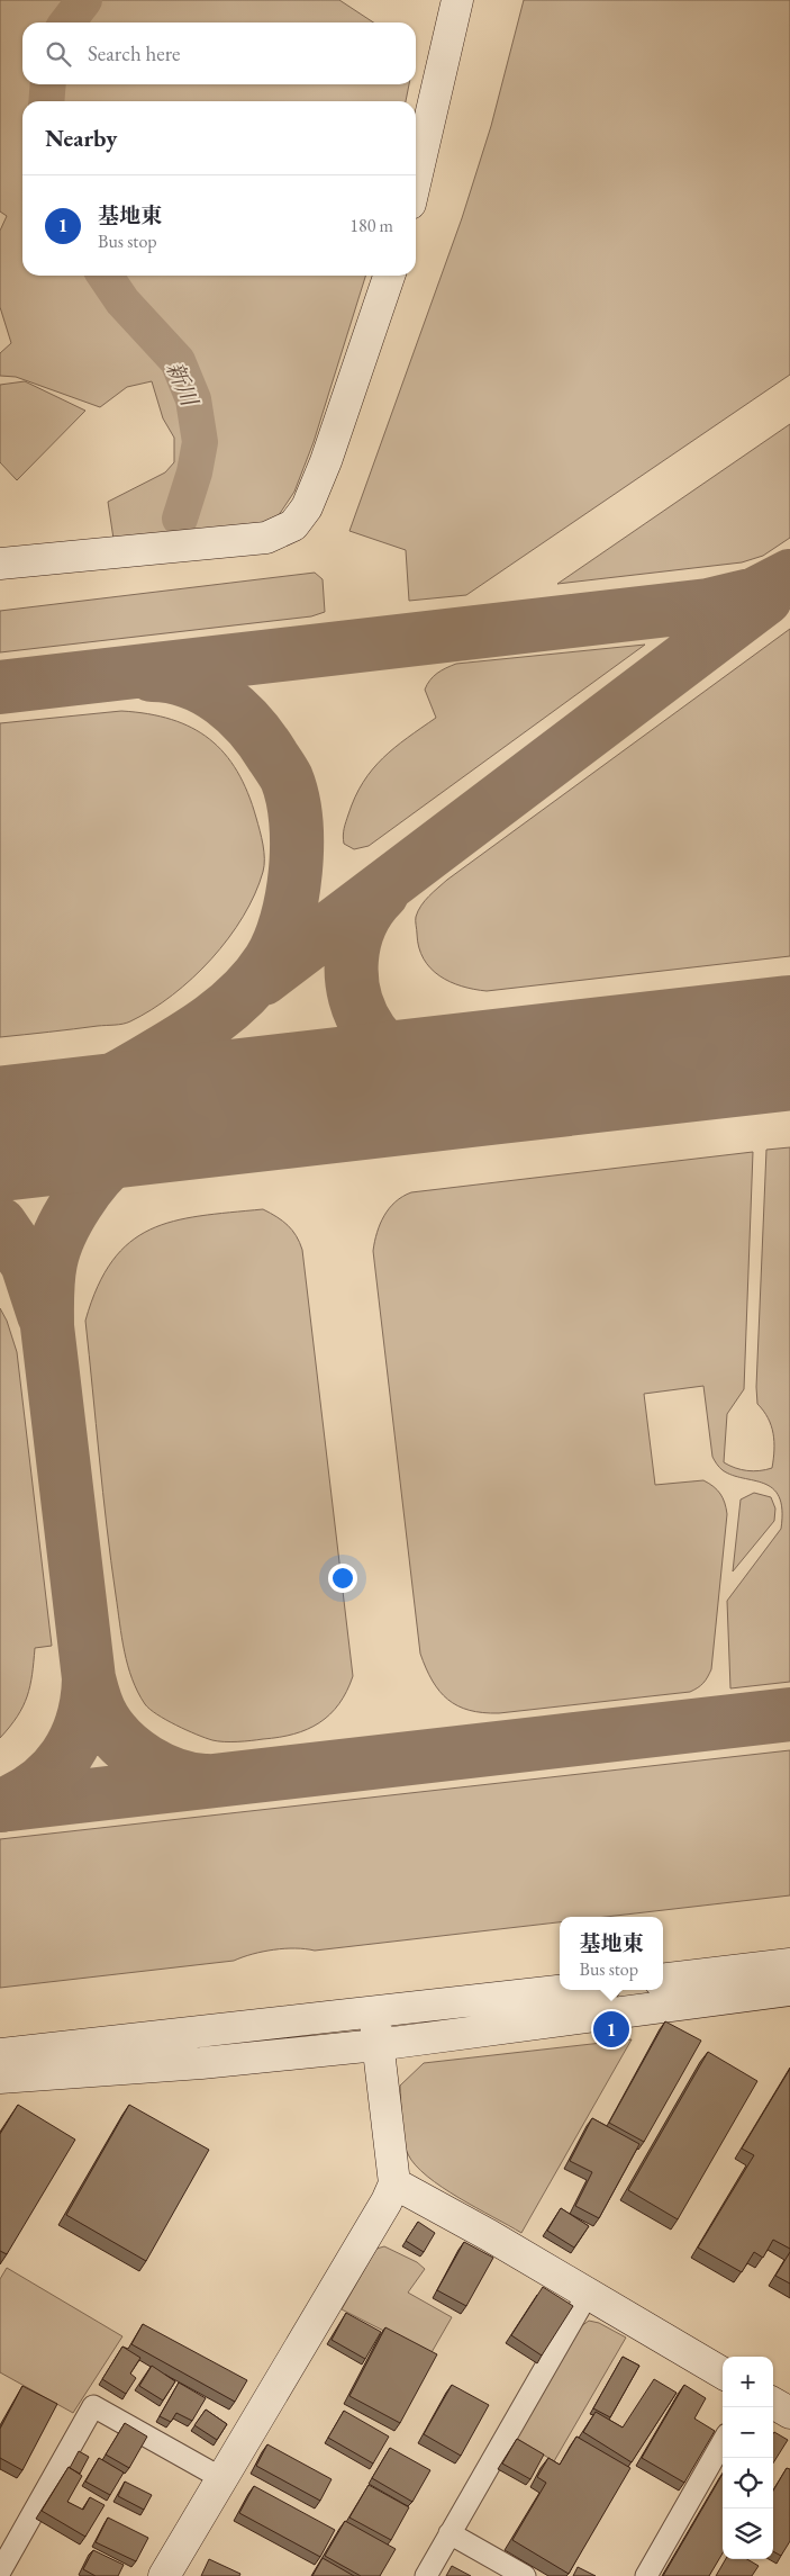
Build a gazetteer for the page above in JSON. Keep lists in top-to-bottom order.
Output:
{
  "water": ["新川"],
  "page": {
    "search": "Search here",
    "heading": "Nearby",
    "list": [
      {
        "mark": "1",
        "name": "基地東",
        "note": "Bus stop",
        "value": "180 m"
      }
    ],
    "popup": ["基地東", "Bus stop"],
    "pins": "1",
    "map_buttons": ["+", "−"]
  }
}
